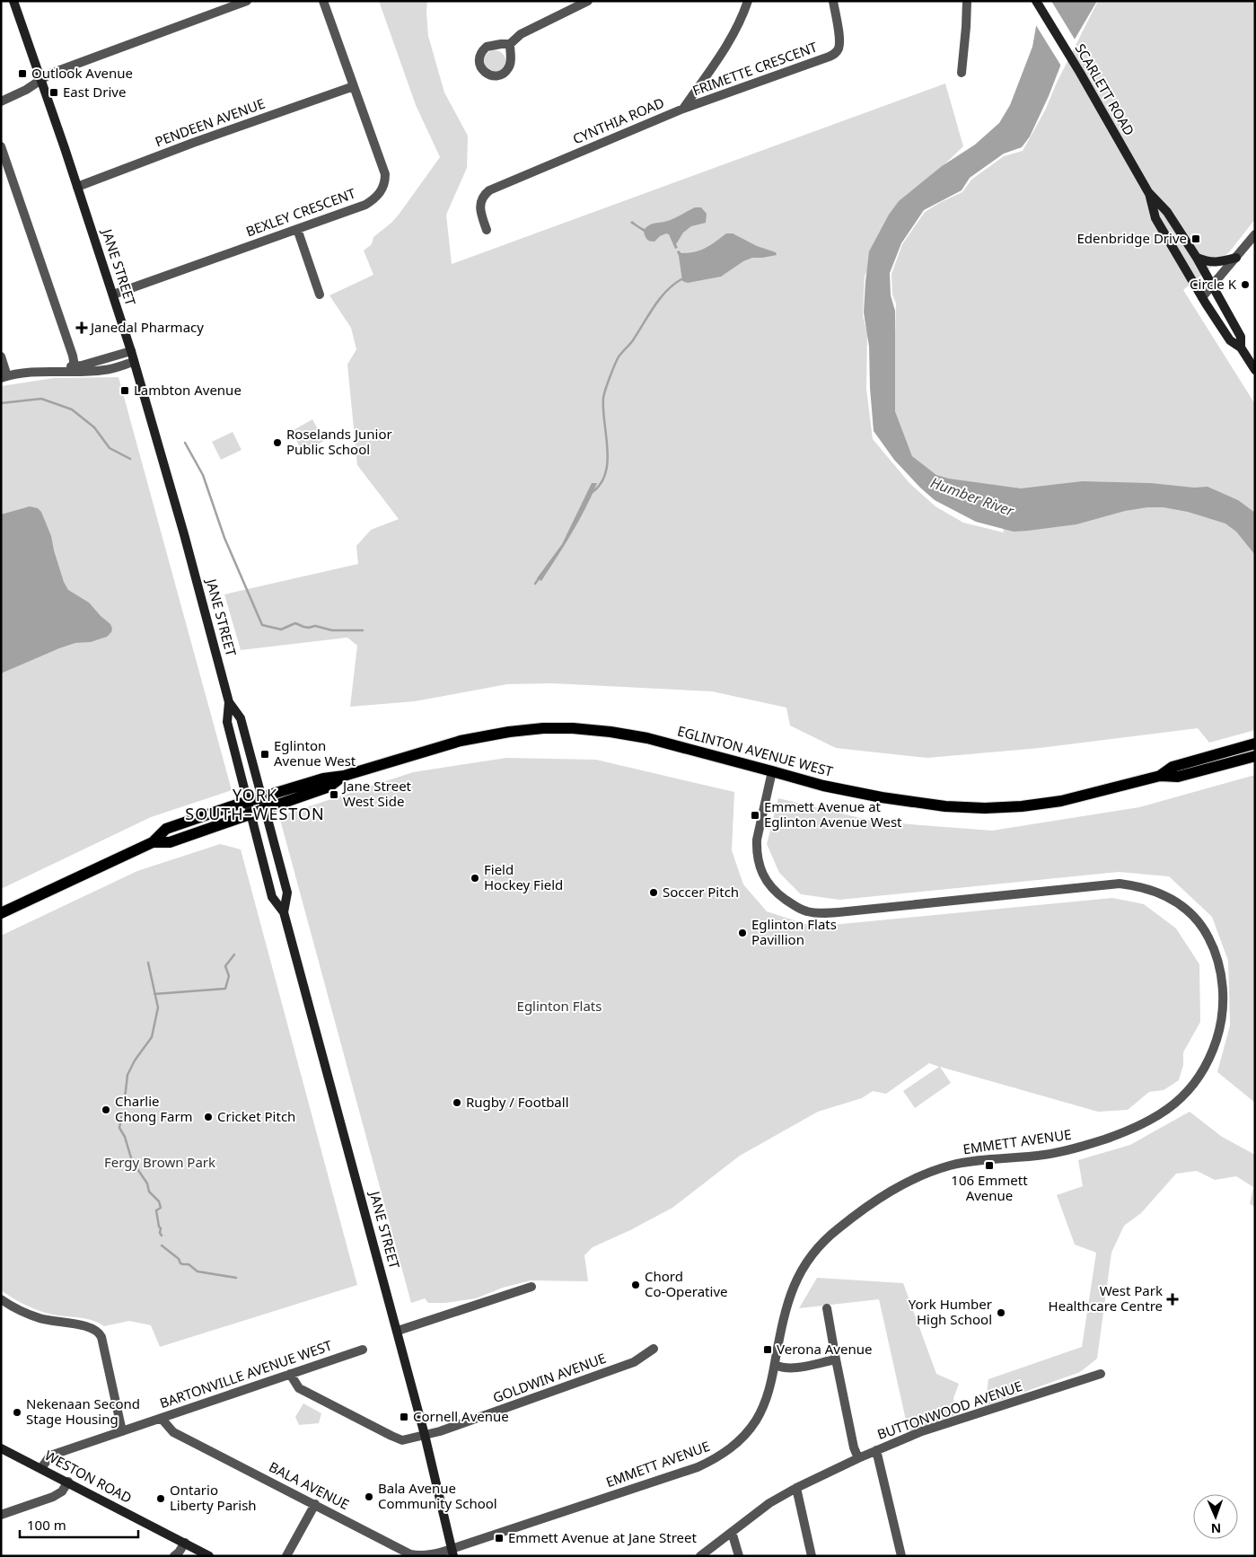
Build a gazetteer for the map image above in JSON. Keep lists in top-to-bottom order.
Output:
{
  "streets": {
    "main road": [
      "SCARLETT ROAD",
      "JANE STREET",
      "EGLINTON AVENUE WEST",
      "WESTON ROAD"
    ],
    "street": [
      "FRIMETTE CRESCENT",
      "CYNTHIA ROAD",
      "PENDEEN AVENUE",
      "BEXLEY CRESCENT",
      "EMMETT AVENUE",
      "BARTONVILLE AVENUE WEST",
      "GOLDWIN AVENUE",
      "BUTTONWOOD AVENUE",
      "BALA AVENUE"
    ]
  },
  "crossings": [
    ["FRIMETTE CRESCENT", "CYNTHIA ROAD"],
    ["PENDEEN AVENUE", "BEXLEY CRESCENT"],
    ["PENDEEN AVENUE", "JANE STREET"],
    ["BEXLEY CRESCENT", "JANE STREET"],
    ["JANE STREET", "EGLINTON AVENUE WEST"],
    ["JANE STREET", "EMMETT AVENUE"],
    ["JANE STREET", "GOLDWIN AVENUE"],
    ["JANE STREET", "BALA AVENUE"],
    ["EGLINTON AVENUE WEST", "EMMETT AVENUE"],
    ["EMMETT AVENUE", "BALA AVENUE"],
    ["BARTONVILLE AVENUE WEST", "WESTON ROAD"],
    ["BARTONVILLE AVENUE WEST", "BALA AVENUE"]
  ],
  "districts": ["YORK SOUTH–WESTON"],
  "water": ["Humber River"],
  "parks": ["Eglinton Flats", "Fergy Brown Park"],
  "places": {
    "transit": [
      "Outlook Avenue",
      "East Drive",
      "Edenbridge Drive",
      "Lambton Avenue",
      "Eglinton Avenue West",
      "Jane Street West Side",
      "Emmett Avenue at Eglinton Avenue West",
      "106 Emmett Avenue",
      "Verona Avenue",
      "Cornell Avenue",
      "Emmett Avenue at Jane Street"
    ],
    "other": [
      "Circle K",
      "Roselands Junior Public School",
      "Field Hockey Field",
      "Soccer Pitch",
      "Eglinton Flats Pavillion",
      "Rugby / Football",
      "Charlie Chong Farm",
      "Cricket Pitch",
      "Chord Co-Operative",
      "York Humber High School",
      "Nekenaan Second Stage Housing",
      "Bala Avenue Community School",
      "Ontario Liberty Parish"
    ],
    "health": ["Janedal Pharmacy", "West Park Healthcare Centre"]
  },
  "scale_bar": "100 m",
  "north": "bottom"
}
